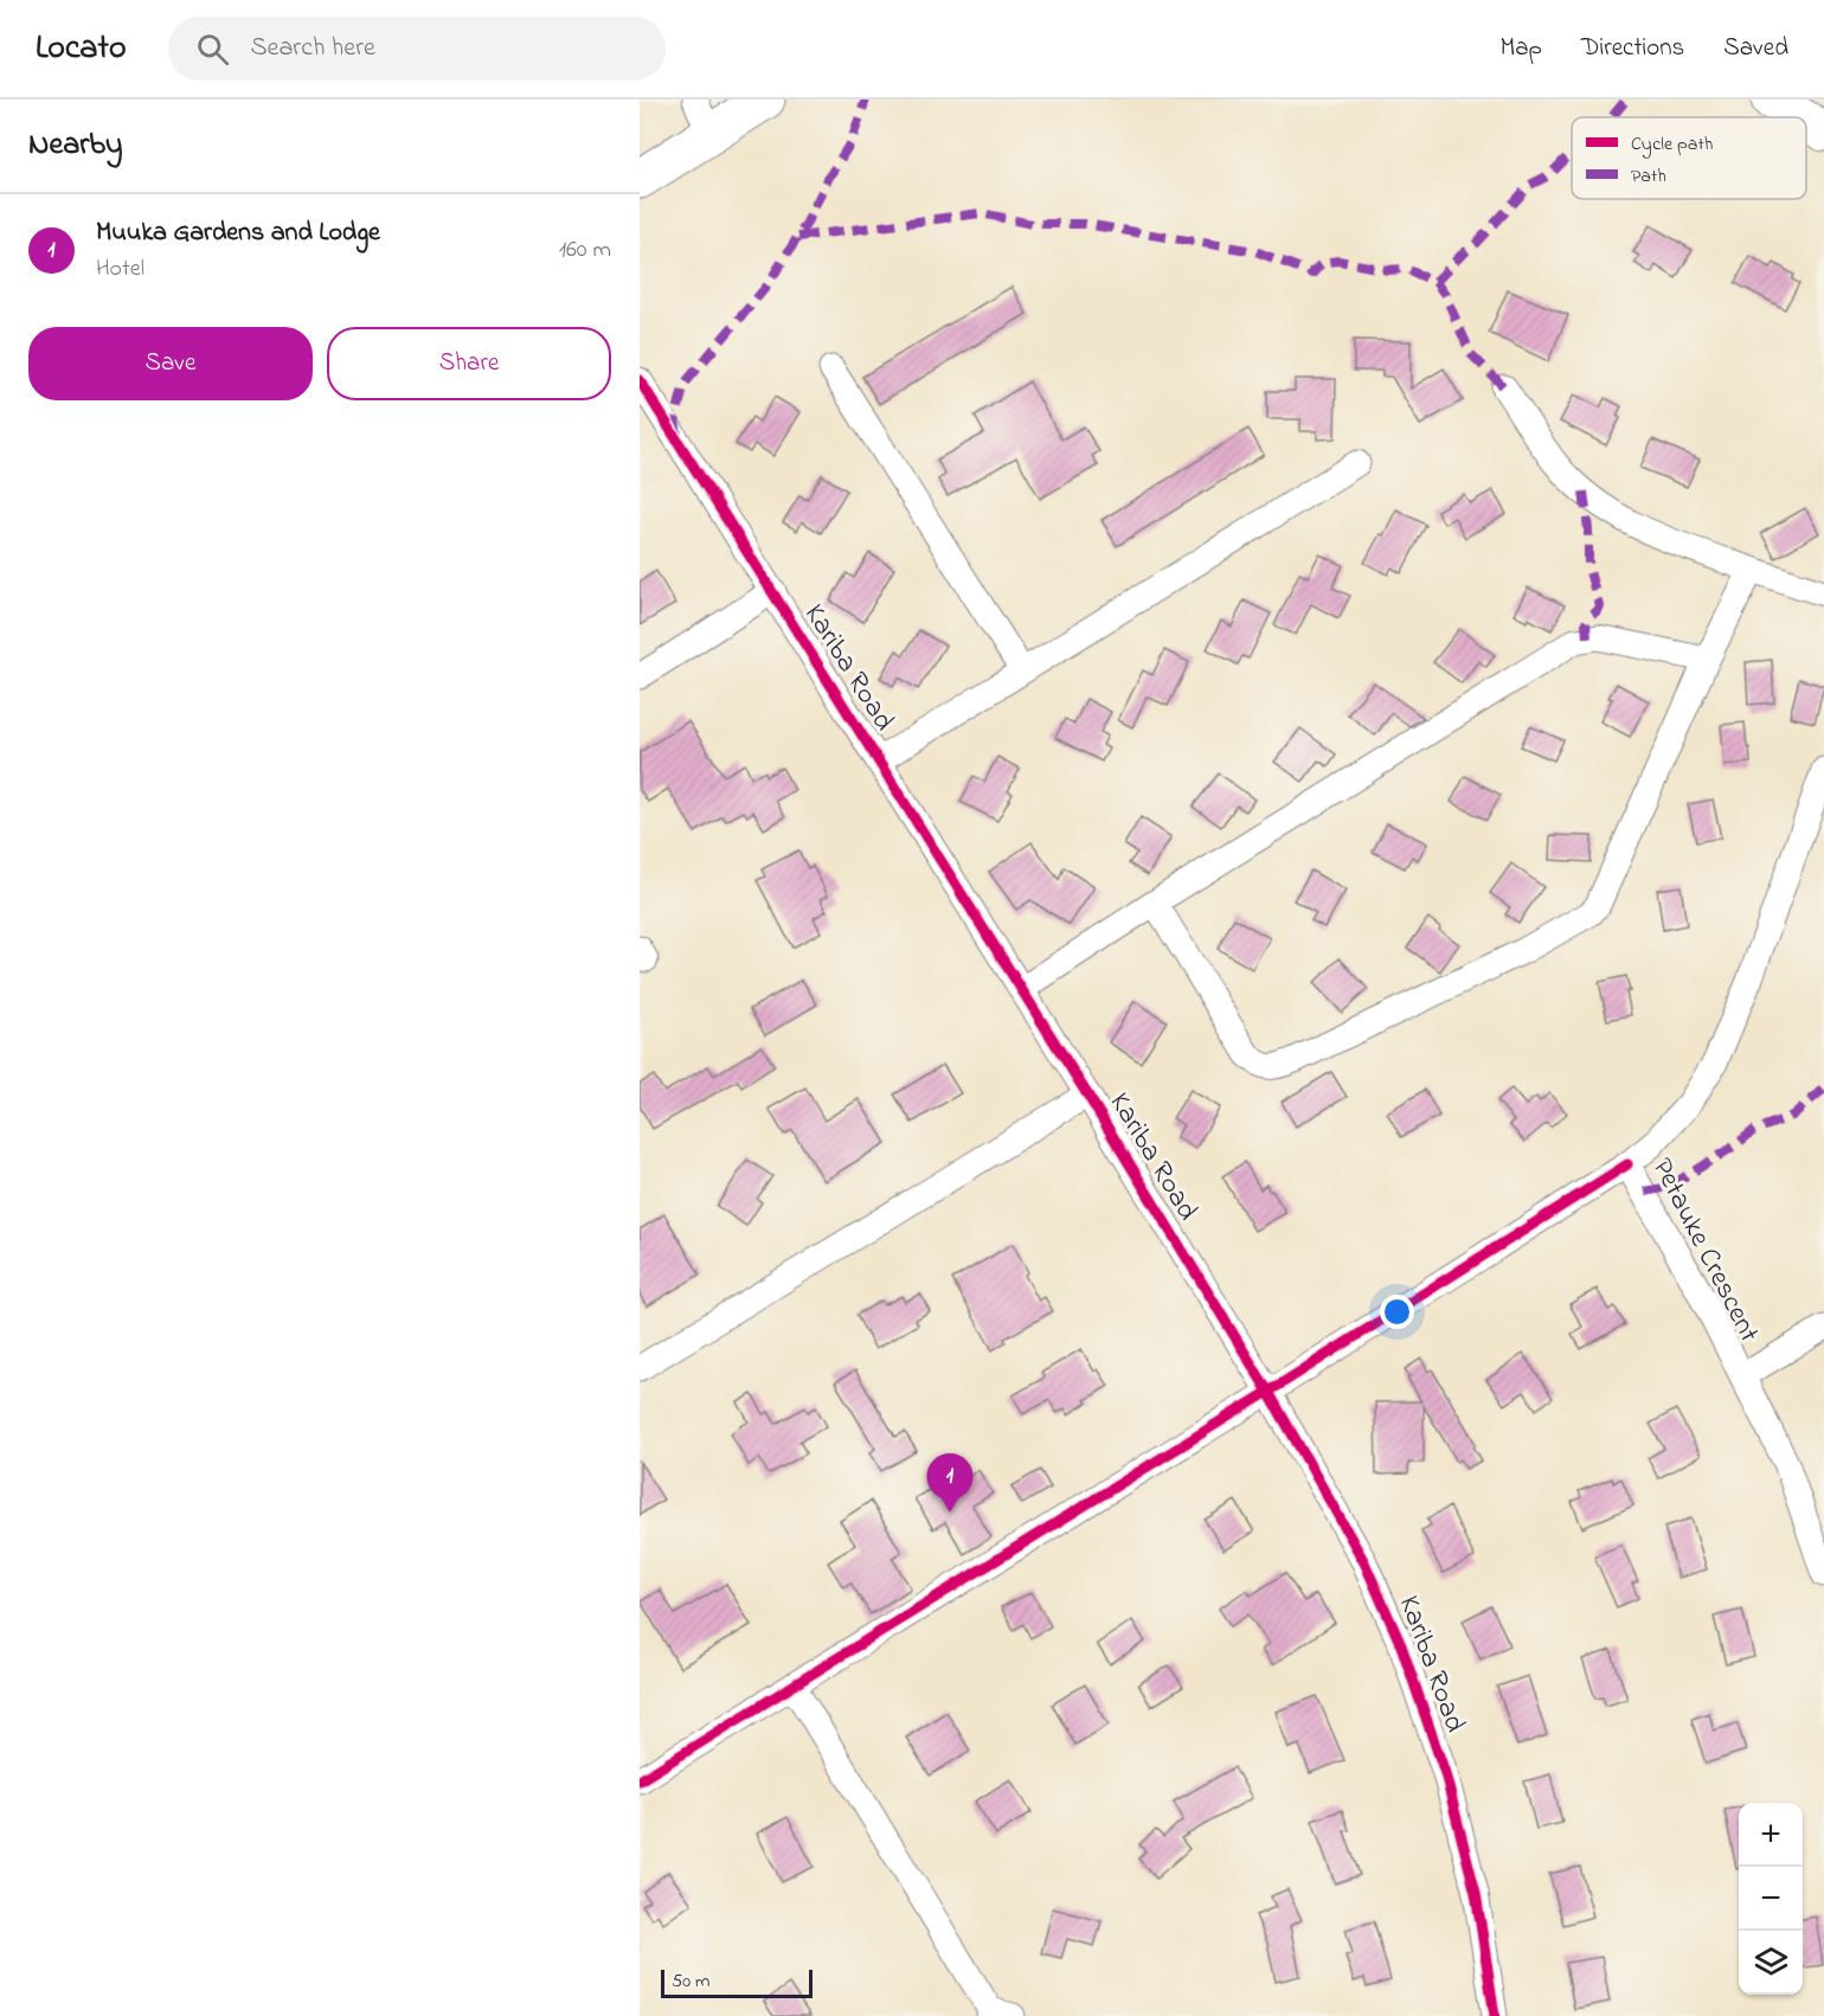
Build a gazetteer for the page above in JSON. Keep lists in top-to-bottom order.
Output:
{
  "streets": {
    "street": ["Kariba Road", "Petauke Crescent"]
  },
  "legend": ["Cycle path", "Path"],
  "scale_bar": "50 m",
  "page": {
    "header": "Locato",
    "search": "Search here",
    "nav": ["Map", "Directions", "Saved"],
    "heading": "Nearby",
    "list": [
      {
        "mark": "1",
        "name": "Muuka Gardens and Lodge",
        "note": "Hotel",
        "value": "160 m"
      }
    ],
    "buttons": ["Save", "Share"],
    "pins": "1",
    "map_buttons": ["+", "−"],
    "scale": "50 m"
  }
}
